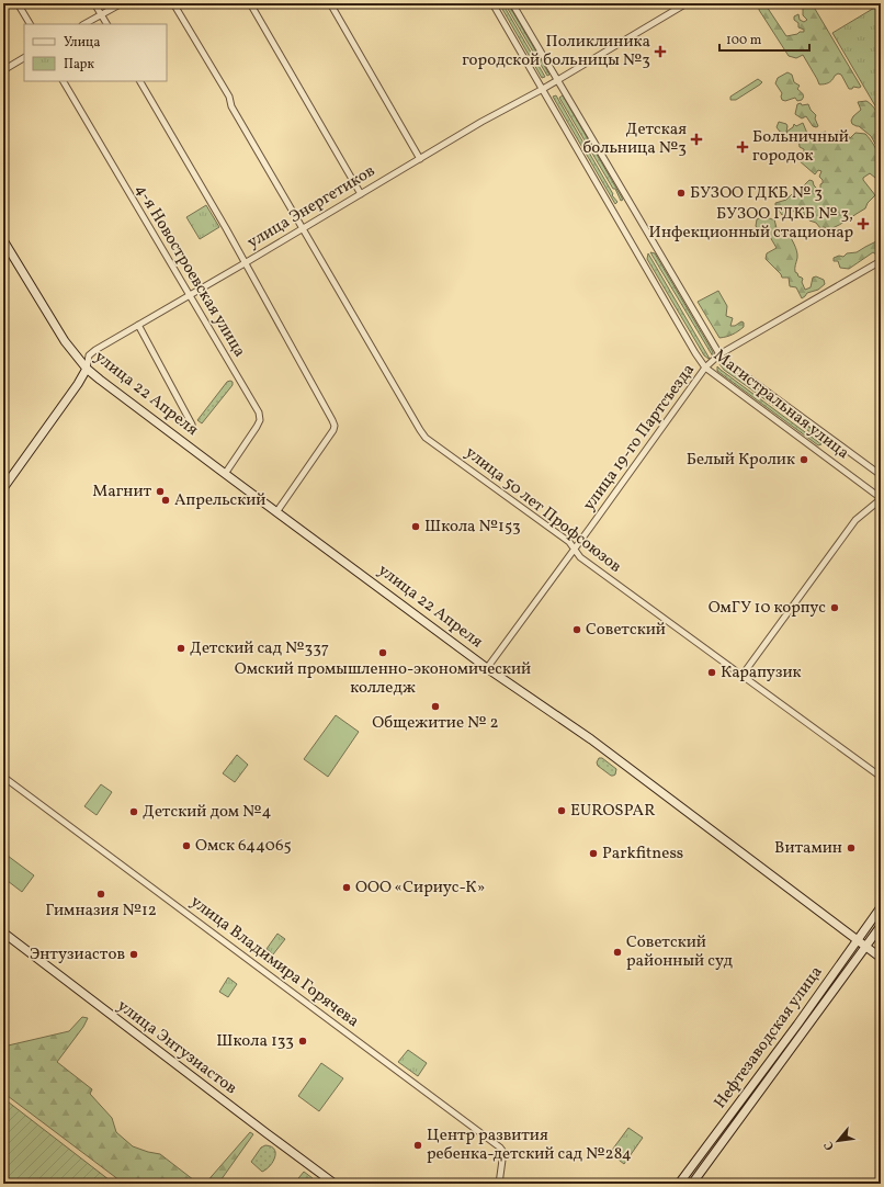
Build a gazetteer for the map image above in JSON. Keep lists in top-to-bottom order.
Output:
{
  "streets": {
    "main road": [
      "улица Энергетиков",
      "улица 22 Апреля",
      "Нефтезаводская улица",
      "улица Энтузиастов"
    ],
    "street": [
      "4-я Новостроевская улица",
      "Магистральная улица",
      "улица 19-го Партсъезда",
      "улица 50 лет Профсоюзов",
      "улица Владимира Горячева"
    ]
  },
  "crossings": [
    ["улица Энергетиков", "4-я Новостроевская улица"],
    ["улица Энергетиков", "улица 22 Апреля"],
    ["улица Энергетиков", "Магистральная улица"],
    ["улица Энергетиков", "улица 50 лет Профсоюзов"],
    ["4-я Новостроевская улица", "улица 22 Апреля"],
    ["улица 22 Апреля", "улица 19-го Партсъезда"],
    ["улица 22 Апреля", "Нефтезаводская улица"],
    ["Магистральная улица", "улица 19-го Партсъезда"],
    ["улица 19-го Партсъезда", "улица 50 лет Профсоюзов"]
  ],
  "places": {
    "health": [
      "Поликлиника городской больницы №3",
      "Детская больница №3",
      "Больничный городок",
      "БУЗОО ГДКБ № 3, Инфекционный стационар"
    ],
    "other": [
      "БУЗОО ГДКБ № 3",
      "Белый Кролик",
      "Магнит",
      "Апрельский",
      "Школа №153",
      "ОмГУ 10 корпус",
      "Советский",
      "Детский сад №337",
      "Омский промышленно-экономический колледж",
      "Карапузик",
      "Общежитие № 2",
      "EUROSPAR",
      "Детский дом №4",
      "Омск 644065",
      "Витамин",
      "Parkfitness",
      "ООО «Сириус-К»",
      "Гимназия №12",
      "Советский районный суд",
      "Энтузиастов",
      "Школа 133",
      "Центр развития ребенка-детский сад №284"
    ]
  },
  "legend": ["Улица", "Парк"],
  "scale_bar": "100 m",
  "north": "bottom left"
}
